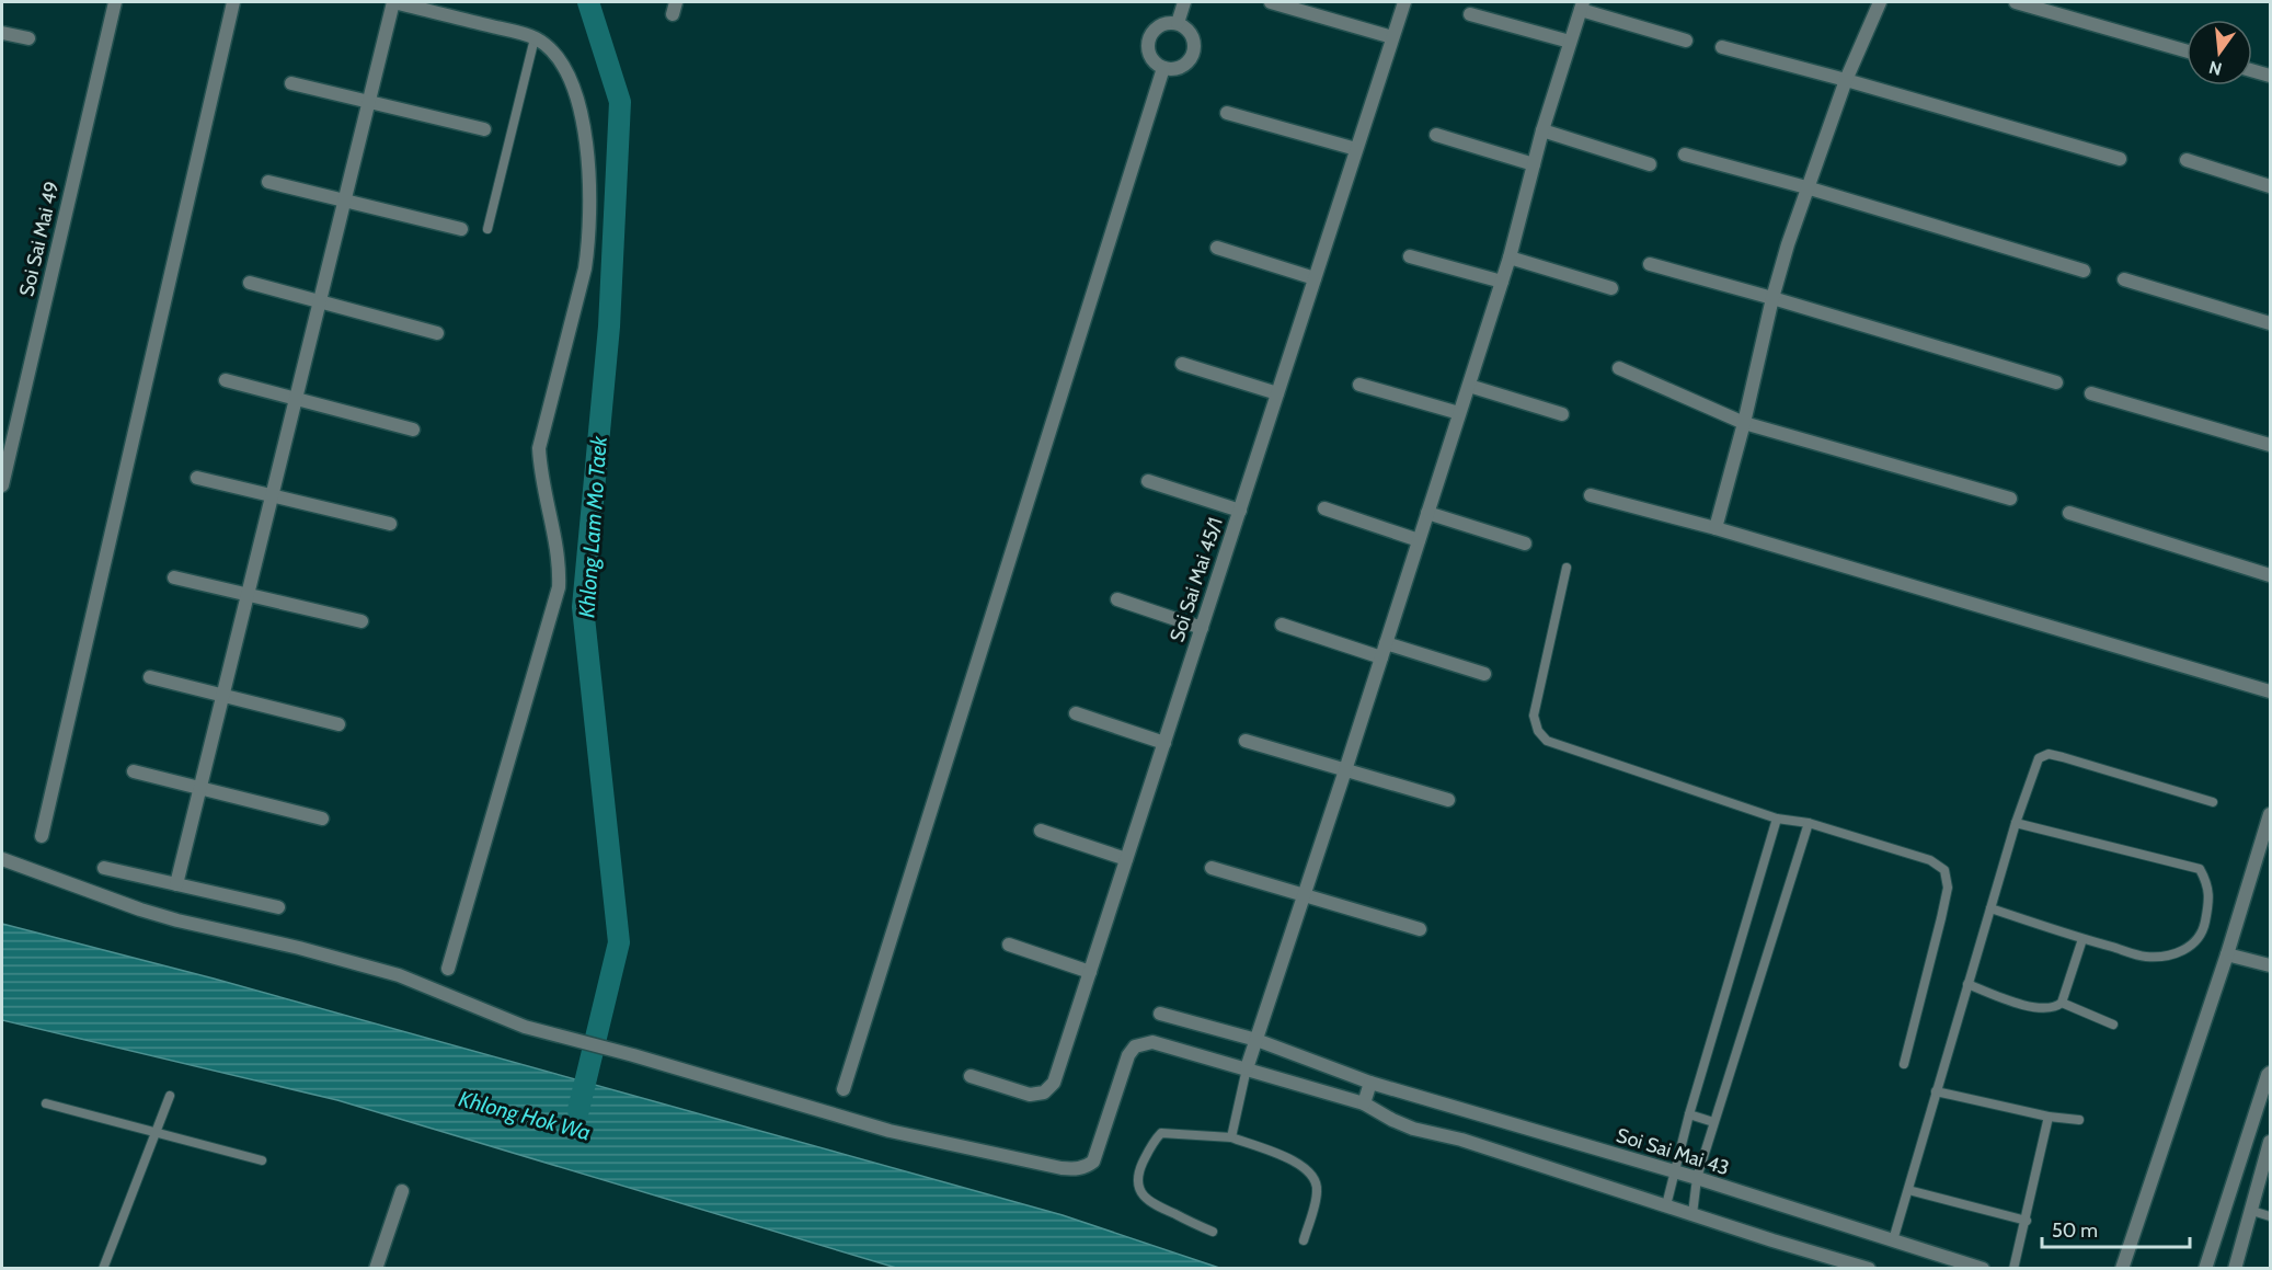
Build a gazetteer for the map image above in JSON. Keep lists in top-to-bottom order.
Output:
{
  "streets": {
    "street": ["Soi Sai Mai 49", "Soi Sai Mai 45/1", "Soi Sai Mai 43"]
  },
  "water": ["Khlong Lam Mo Taek", "Khlong Hok Wa"],
  "scale_bar": "50 m",
  "north": "bottom"
}
